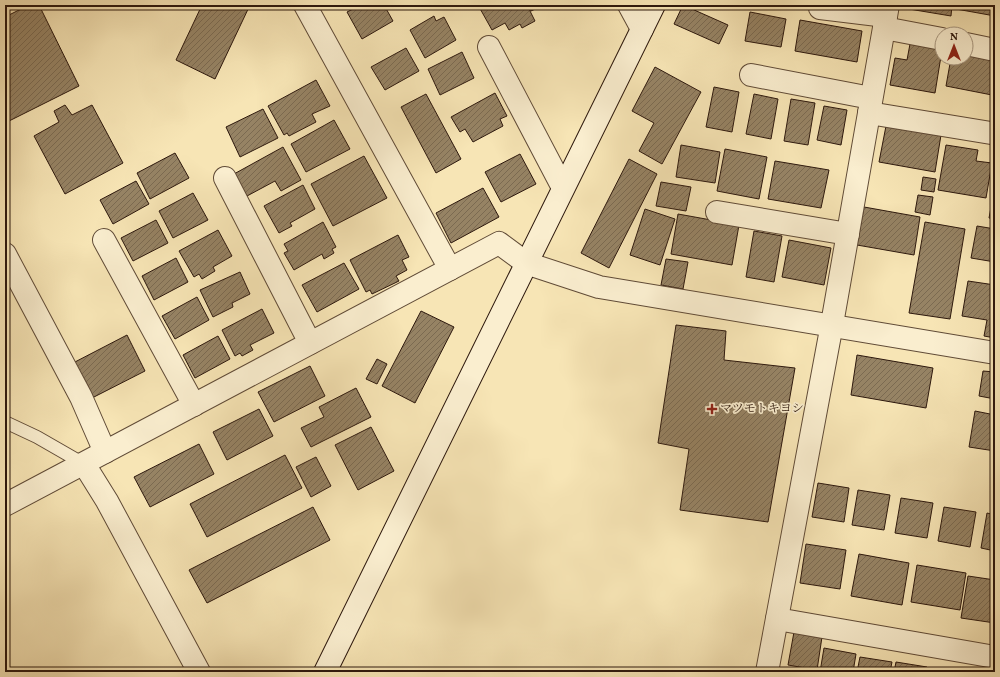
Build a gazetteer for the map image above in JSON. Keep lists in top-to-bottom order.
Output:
{
  "places": {
    "health": ["マツモトキヨシ"]
  },
  "north": "top"
}
